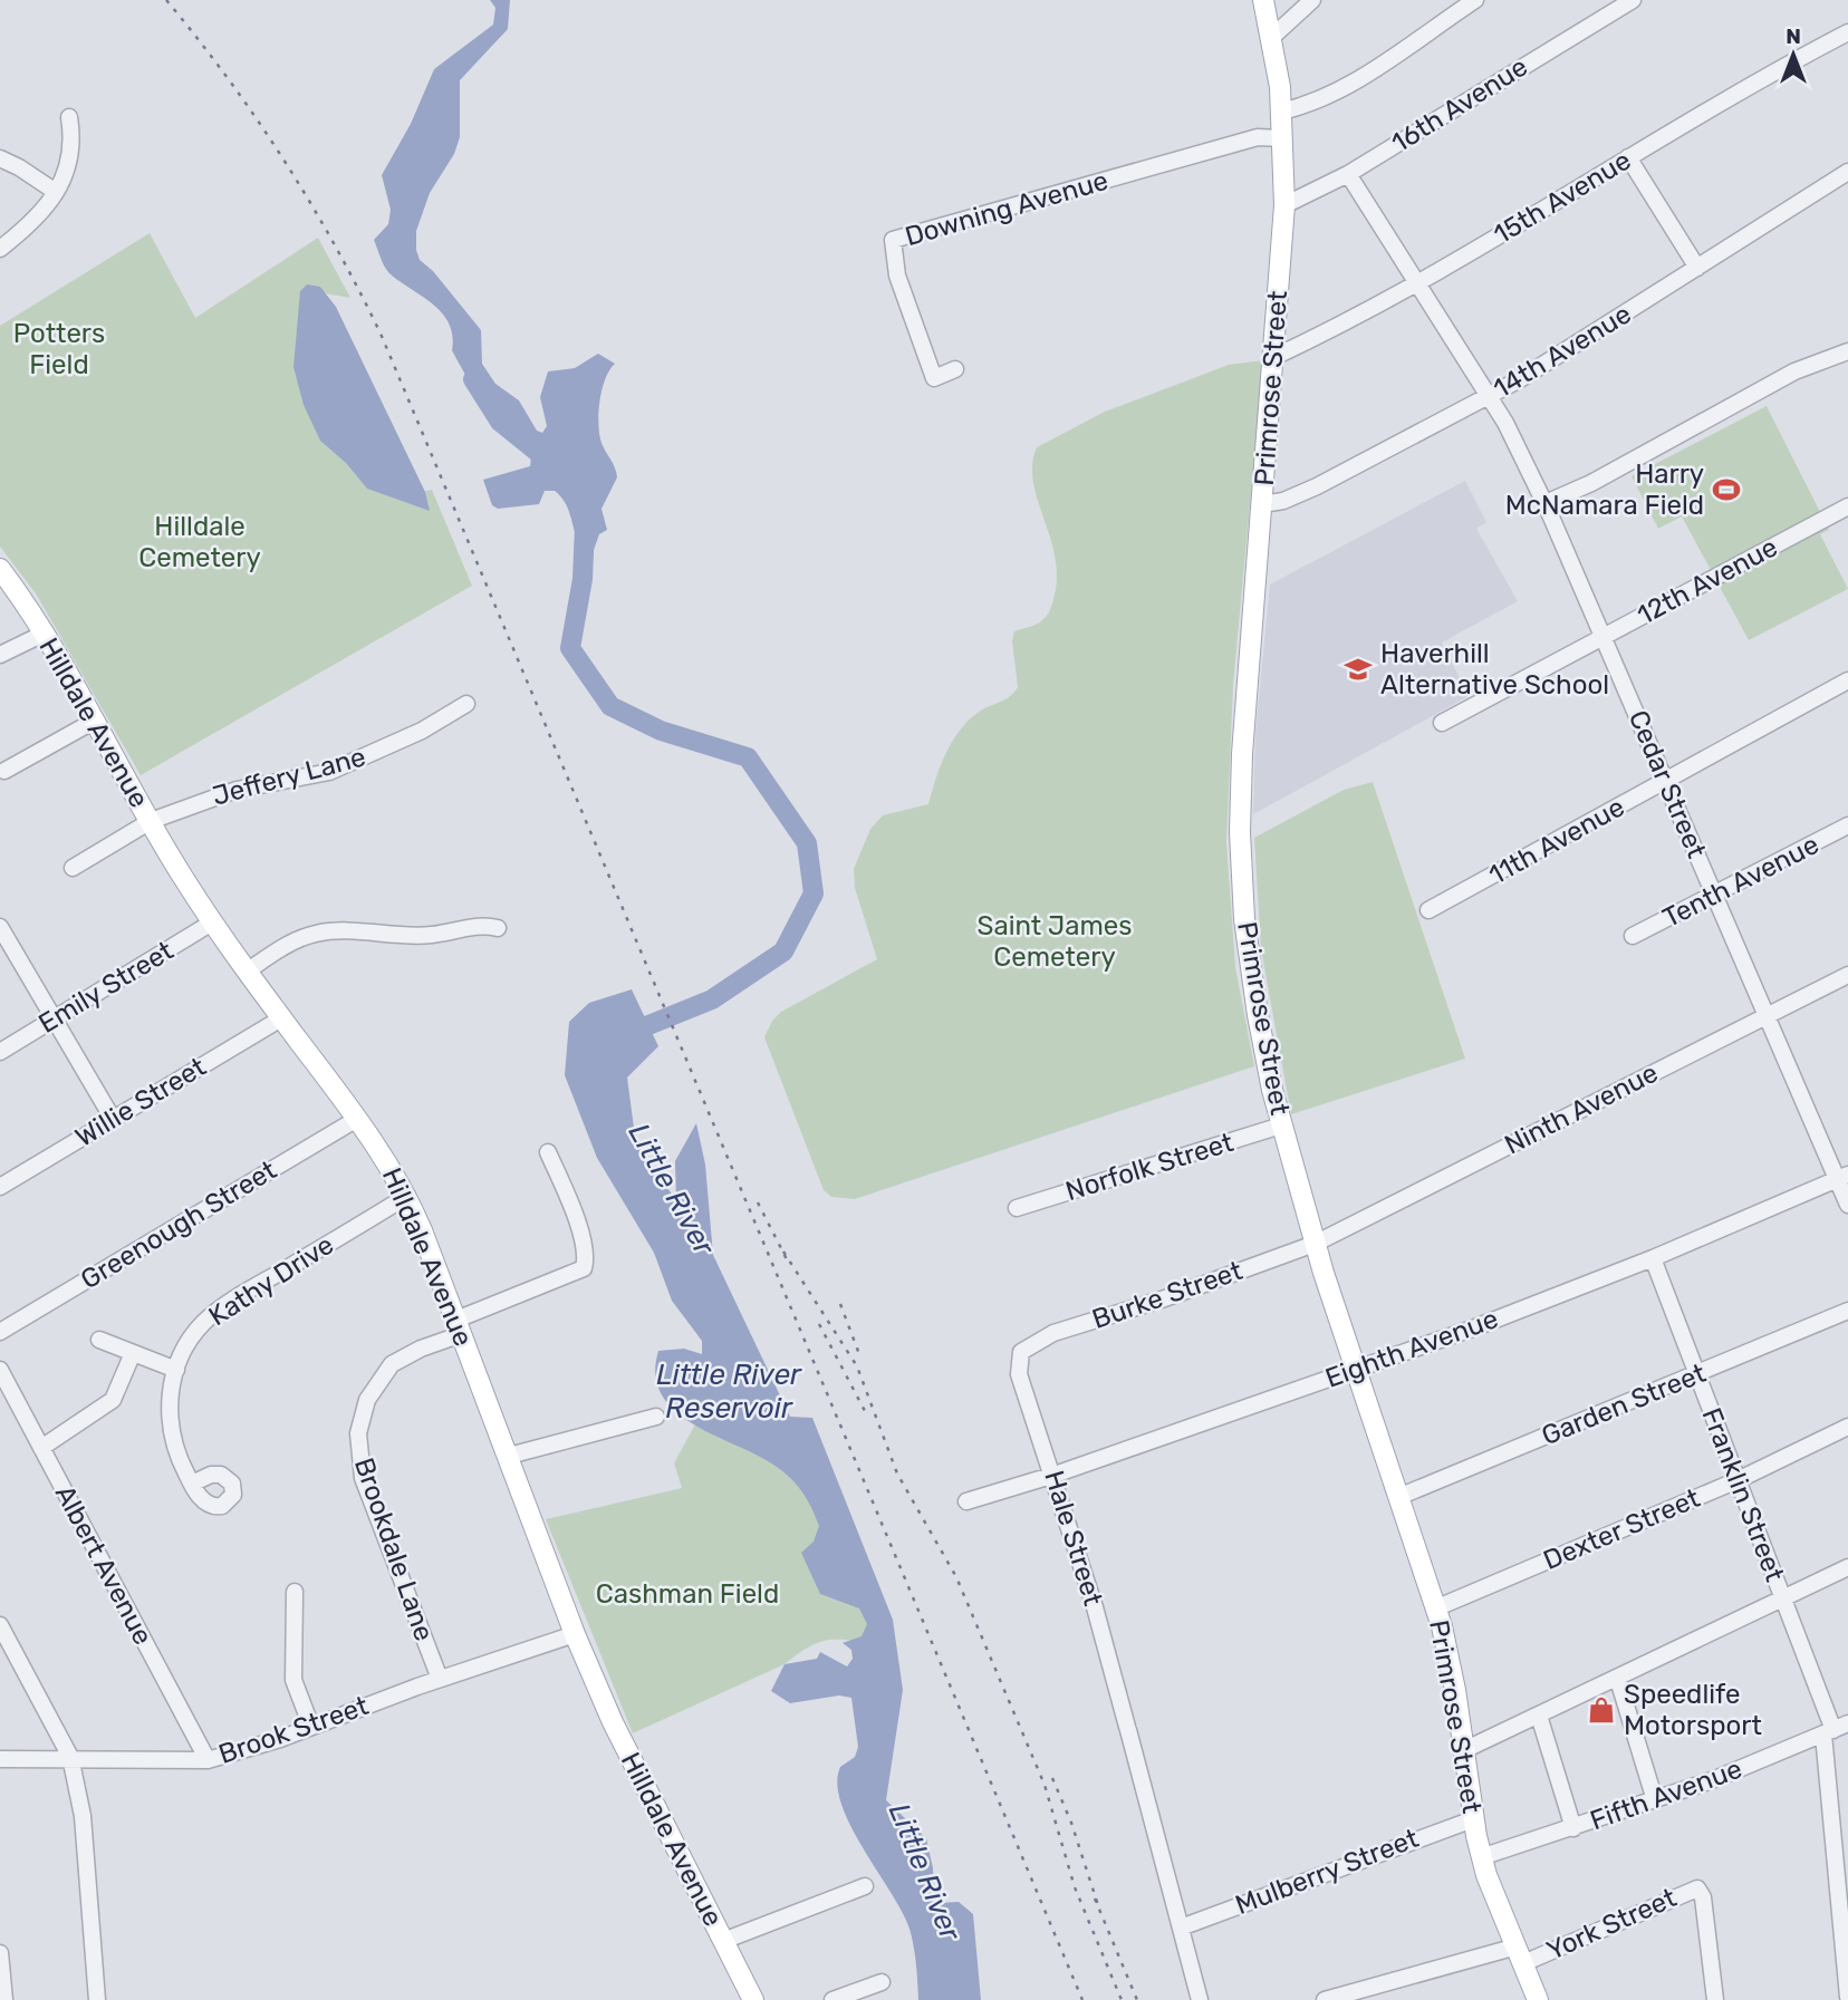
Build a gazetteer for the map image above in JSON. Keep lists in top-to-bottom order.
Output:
{
  "streets": {
    "main road": ["Primrose Street", "Hilldale Avenue"],
    "street": [
      "16th Avenue",
      "15th Avenue",
      "Downing Avenue",
      "14th Avenue",
      "12th Avenue",
      "Jeffery Lane",
      "Cedar Street",
      "11th Avenue",
      "Tenth Avenue",
      "Emily Street",
      "Willie Street",
      "Ninth Avenue",
      "Norfolk Street",
      "Greenough Street",
      "Kathy Drive",
      "Burke Street",
      "Eighth Avenue",
      "Garden Street",
      "Franklin Street",
      "Dexter Street",
      "Hale Street",
      "Brookdale Lane",
      "Albert Avenue",
      "Brook Street",
      "Fifth Avenue",
      "Mulberry Street",
      "York Street"
    ]
  },
  "crossings": [
    ["16th Avenue", "Primrose Street"],
    ["16th Avenue", "Cedar Street"],
    ["15th Avenue", "Primrose Street"],
    ["15th Avenue", "Cedar Street"],
    ["Downing Avenue", "Primrose Street"],
    ["14th Avenue", "Primrose Street"],
    ["14th Avenue", "Cedar Street"],
    ["Primrose Street", "Ninth Avenue"],
    ["Primrose Street", "Norfolk Street"],
    ["Primrose Street", "Burke Street"],
    ["Primrose Street", "Eighth Avenue"],
    ["Primrose Street", "Garden Street"],
    ["Primrose Street", "Dexter Street"],
    ["Primrose Street", "Fifth Avenue"],
    ["Primrose Street", "Mulberry Street"],
    ["Primrose Street", "York Street"],
    ["12th Avenue", "Cedar Street"],
    ["Hilldale Avenue", "Jeffery Lane"],
    ["Hilldale Avenue", "Emily Street"],
    ["Hilldale Avenue", "Willie Street"],
    ["Hilldale Avenue", "Greenough Street"],
    ["Hilldale Avenue", "Kathy Drive"],
    ["Hilldale Avenue", "Brookdale Lane"],
    ["Hilldale Avenue", "Brook Street"],
    ["Cedar Street", "11th Avenue"],
    ["Cedar Street", "Tenth Avenue"],
    ["Cedar Street", "Ninth Avenue"],
    ["Cedar Street", "Eighth Avenue"],
    ["Ninth Avenue", "Burke Street"],
    ["Burke Street", "Hale Street"],
    ["Eighth Avenue", "Franklin Street"],
    ["Eighth Avenue", "Hale Street"],
    ["Garden Street", "Franklin Street"],
    ["Franklin Street", "Dexter Street"],
    ["Franklin Street", "Fifth Avenue"],
    ["Hale Street", "Mulberry Street"],
    ["Brookdale Lane", "Brook Street"],
    ["Albert Avenue", "Brook Street"]
  ],
  "water": ["Little River", "Little River Reservoir"],
  "parks": [
    "Potters Field",
    "Hilldale Cemetery",
    "Saint James Cemetery",
    "Cashman Field"
  ],
  "places": {
    "sports": ["Harry McNamara Field"],
    "school or university": ["Haverhill Alternative School"],
    "shop": ["Speedlife Motorsport"]
  },
  "north": "top"
}
